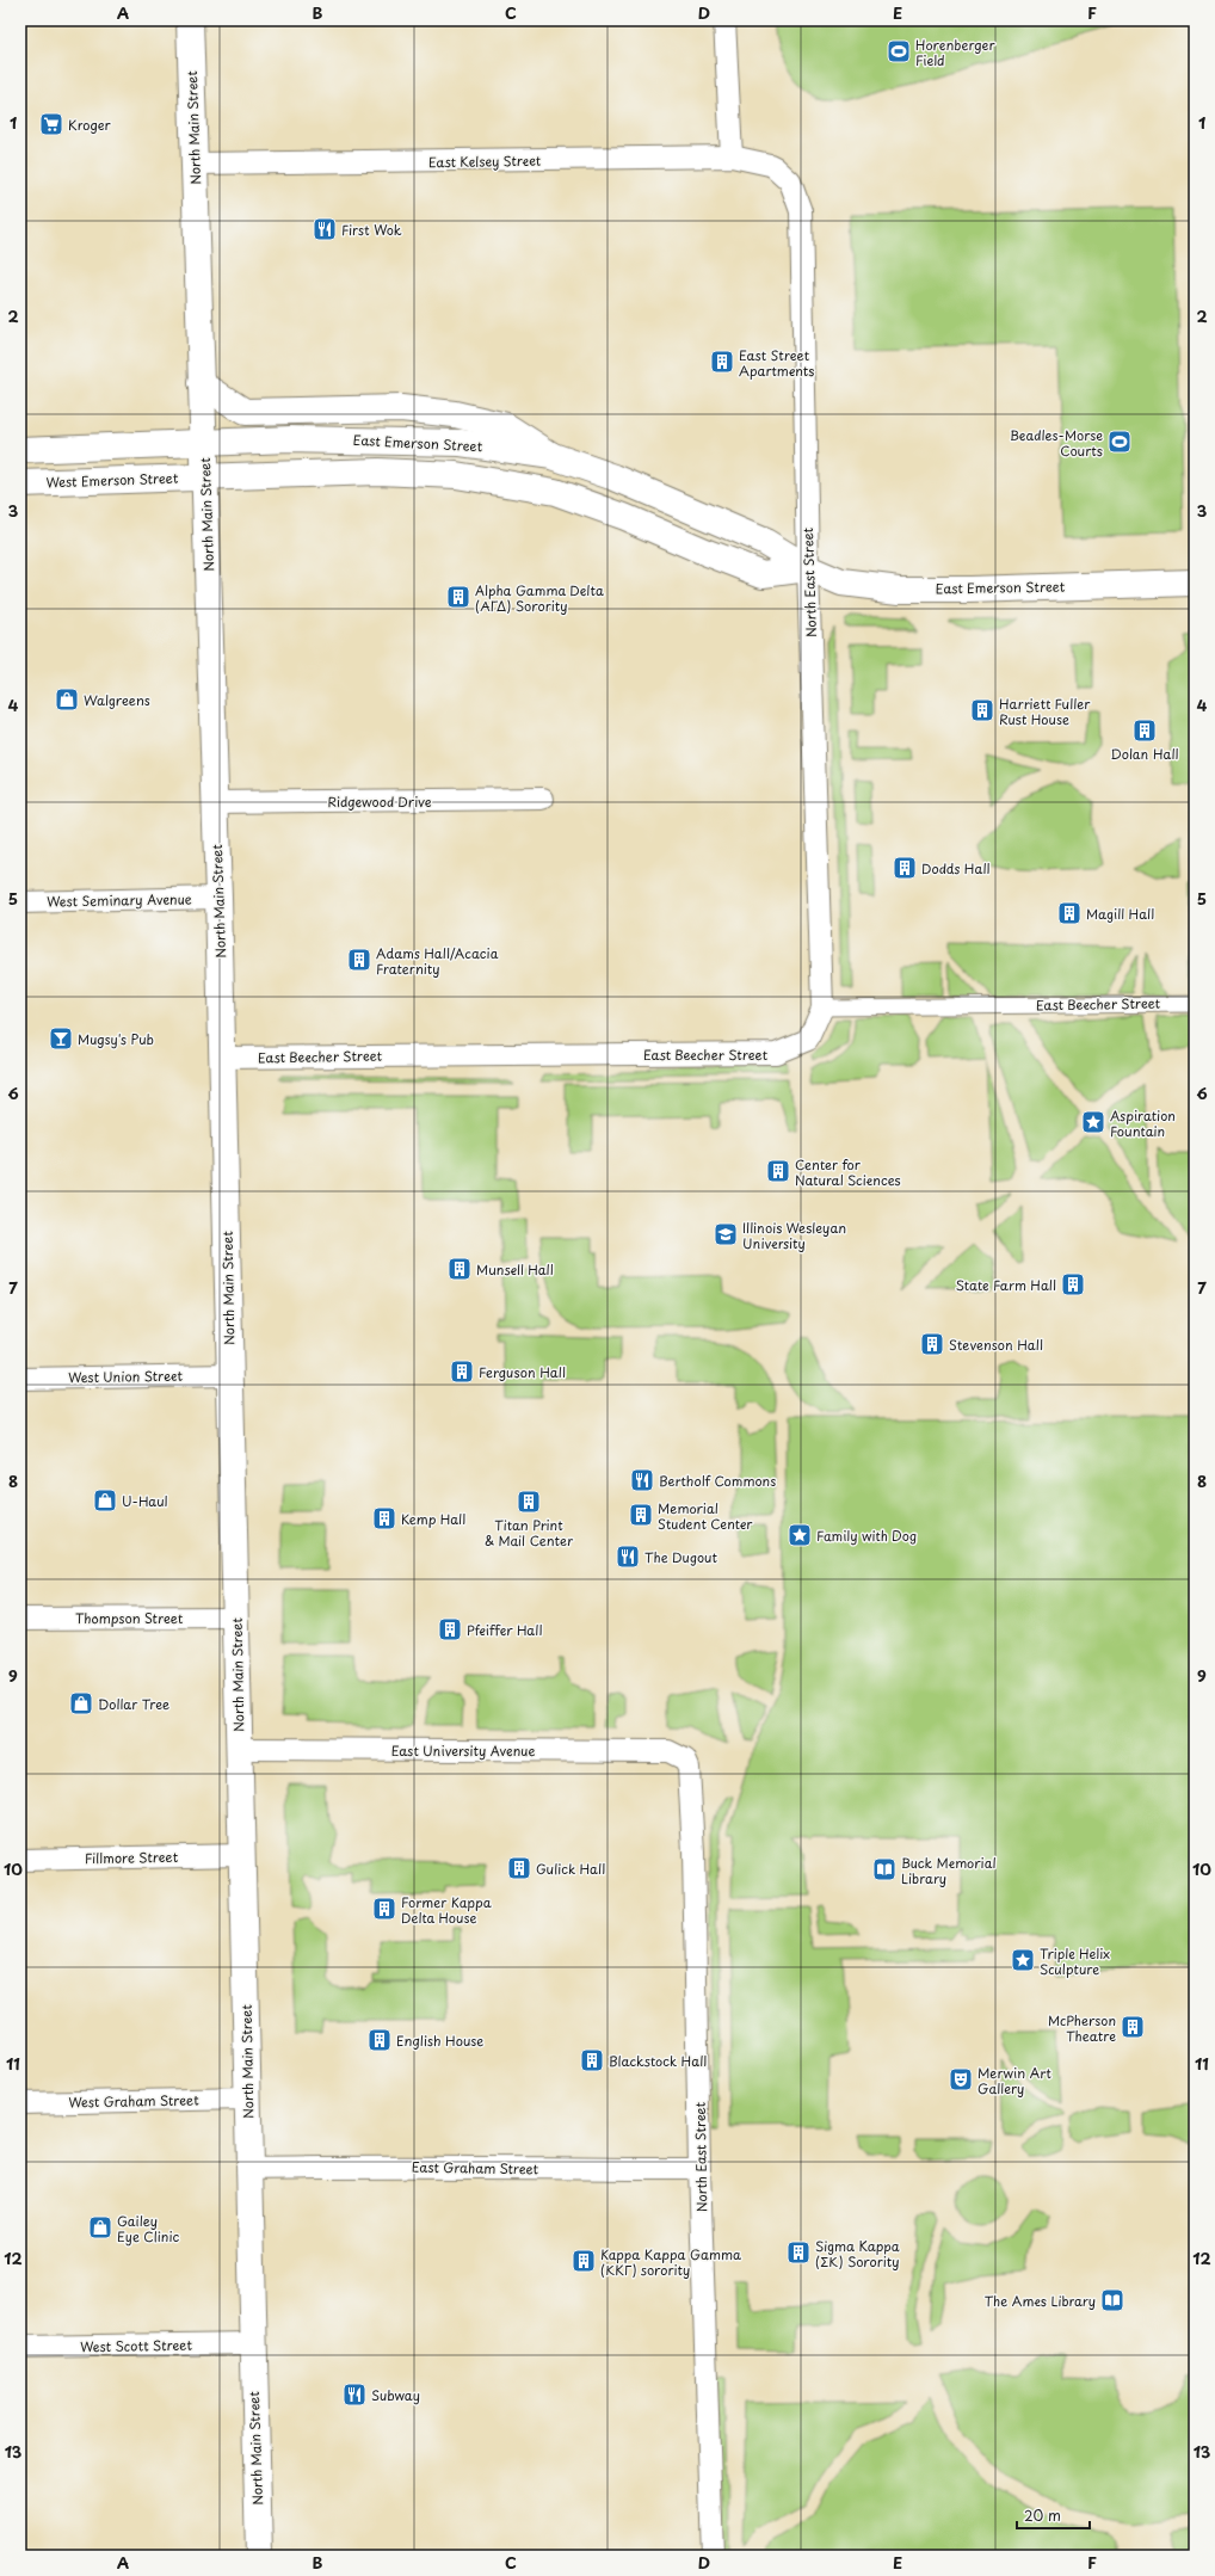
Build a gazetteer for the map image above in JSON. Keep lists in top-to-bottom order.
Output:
{
  "streets": {
    "main road": ["North Main Street", "East Emerson Street", "West Emerson Street"],
    "street": [
      "East Kelsey Street",
      "North East Street",
      "Ridgewood Drive",
      "West Seminary Avenue",
      "East Beecher Street",
      "West Union Street",
      "Thompson Street",
      "East University Avenue",
      "Fillmore Street",
      "West Graham Street",
      "East Graham Street",
      "West Scott Street"
    ]
  },
  "crossings": [
    ["North Main Street", "East Kelsey Street"],
    ["North Main Street", "East Emerson Street"],
    ["North Main Street", "West Emerson Street"],
    ["North Main Street", "Ridgewood Drive"],
    ["North Main Street", "West Seminary Avenue"],
    ["North Main Street", "East Beecher Street"],
    ["North Main Street", "West Union Street"],
    ["North Main Street", "Thompson Street"],
    ["North Main Street", "East University Avenue"],
    ["North Main Street", "Fillmore Street"],
    ["North Main Street", "West Graham Street"],
    ["North Main Street", "East Graham Street"],
    ["North Main Street", "West Scott Street"],
    ["East Kelsey Street", "North East Street"],
    ["East Emerson Street", "West Emerson Street"],
    ["East Emerson Street", "North East Street"],
    ["North East Street", "East Beecher Street"],
    ["North East Street", "East University Avenue"],
    ["North East Street", "East Graham Street"]
  ],
  "places": {
    "sports": ["Horenberger Field", "Beadles-Morse Courts"],
    "supermarket": ["Kroger"],
    "restaurant": [
      "First Wok",
      "Bertholf Commons",
      "The Dugout",
      "Subway"
    ],
    "building": [
      "East Street Apartments",
      "Alpha Gamma Delta (ΑΓΔ) Sorority",
      "Harriett Fuller Rust House",
      "Dolan Hall",
      "Dodds Hall",
      "Magill Hall",
      "Adams Hall/Acacia Fraternity",
      "Center for Natural Sciences",
      "Munsell Hall",
      "State Farm Hall",
      "Stevenson Hall",
      "Ferguson Hall",
      "Titan Print & Mail Center",
      "Memorial Student Center",
      "Kemp Hall",
      "Pfeiffer Hall",
      "Gulick Hall",
      "Former Kappa Delta House",
      "McPherson Theatre",
      "English House",
      "Blackstock Hall",
      "Sigma Kappa (ΣΚ) Sorority",
      "Kappa Kappa Gamma (ΚΚΓ) sorority"
    ],
    "shop": [
      "Walgreens",
      "U-Haul",
      "Dollar Tree",
      "Gailey Eye Clinic"
    ],
    "bar": ["Mugsy's Pub"],
    "place": ["Aspiration Fountain", "Family with Dog", "Triple Helix Sculpture"],
    "school or university": ["Illinois Wesleyan University"],
    "library": ["Buck Memorial Library", "The Ames Library"],
    "theatre": ["Merwin Art Gallery"]
  },
  "scale_bar": "20 m",
  "grid": {
    "columns": [
      "A",
      "B",
      "C",
      "D",
      "E",
      "F"
    ],
    "rows": [
      "1",
      "2",
      "3",
      "4",
      "5",
      "6",
      "7",
      "8",
      "9",
      "10",
      "11",
      "12",
      "13"
    ]
  }
}
